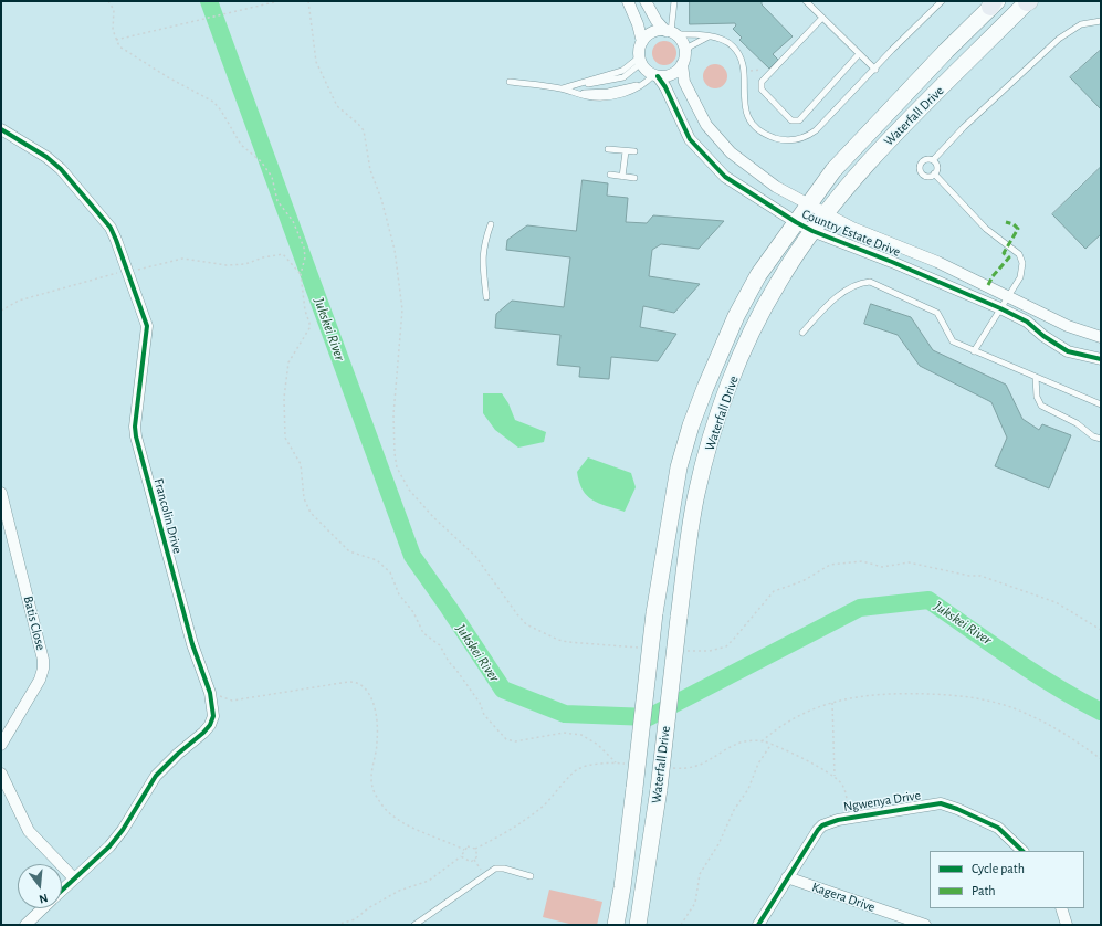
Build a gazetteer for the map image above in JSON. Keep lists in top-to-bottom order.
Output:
{
  "streets": {
    "main road": ["Waterfall Drive"],
    "street": [
      "Country Estate Drive",
      "Francolin Drive",
      "Batis Close",
      "Ngwenya Drive",
      "Kagera Drive"
    ]
  },
  "crossings": [
    ["Waterfall Drive", "Country Estate Drive"],
    ["Ngwenya Drive", "Kagera Drive"]
  ],
  "water": ["Jukskei River"],
  "legend": ["Cycle path", "Path"],
  "north": "bottom"
}
